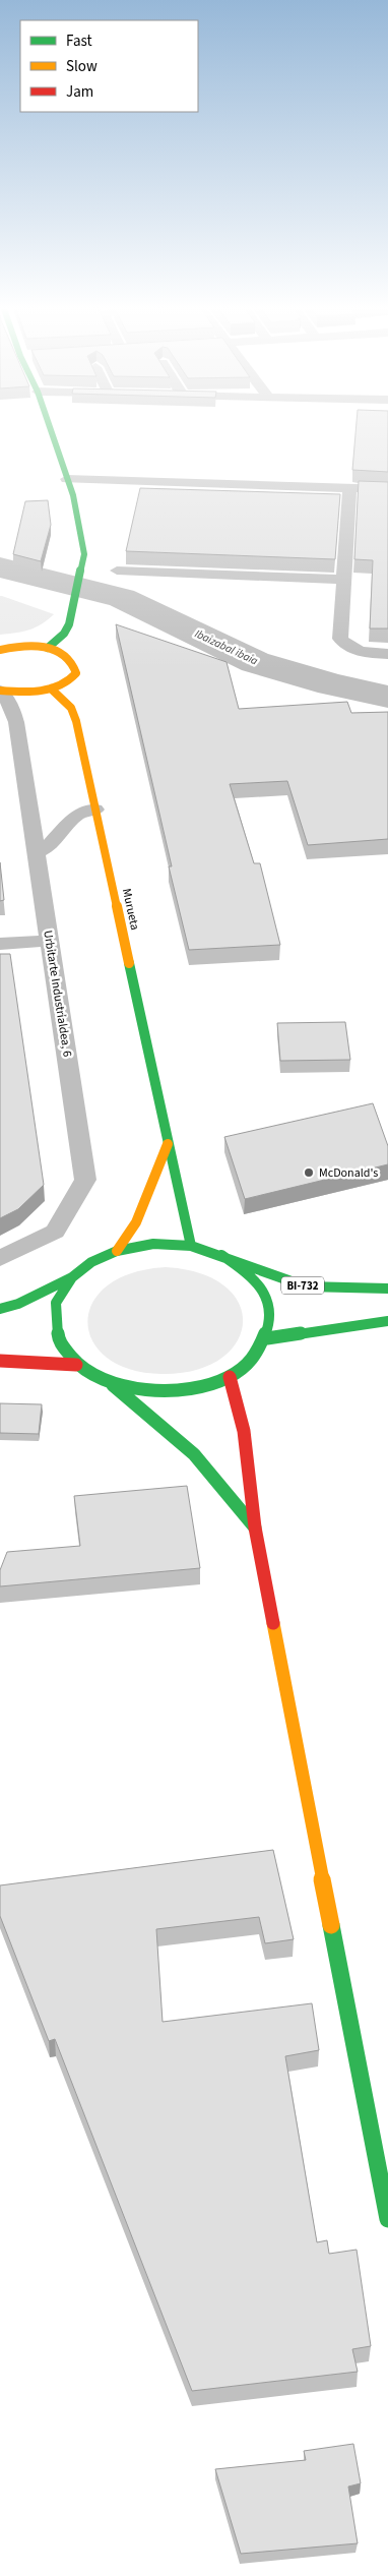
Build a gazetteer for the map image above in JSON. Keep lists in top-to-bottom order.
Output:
{
  "streets": {
    "street": ["Murueta", "Urbitarte Industrialdea, 6", "BI-732"]
  },
  "crossings": [
    ["Murueta", "BI-732"]
  ],
  "water": ["Ibaizabal ibaia"],
  "places": ["McDonald's"],
  "legend": ["Fast", "Slow", "Jam"]
}
